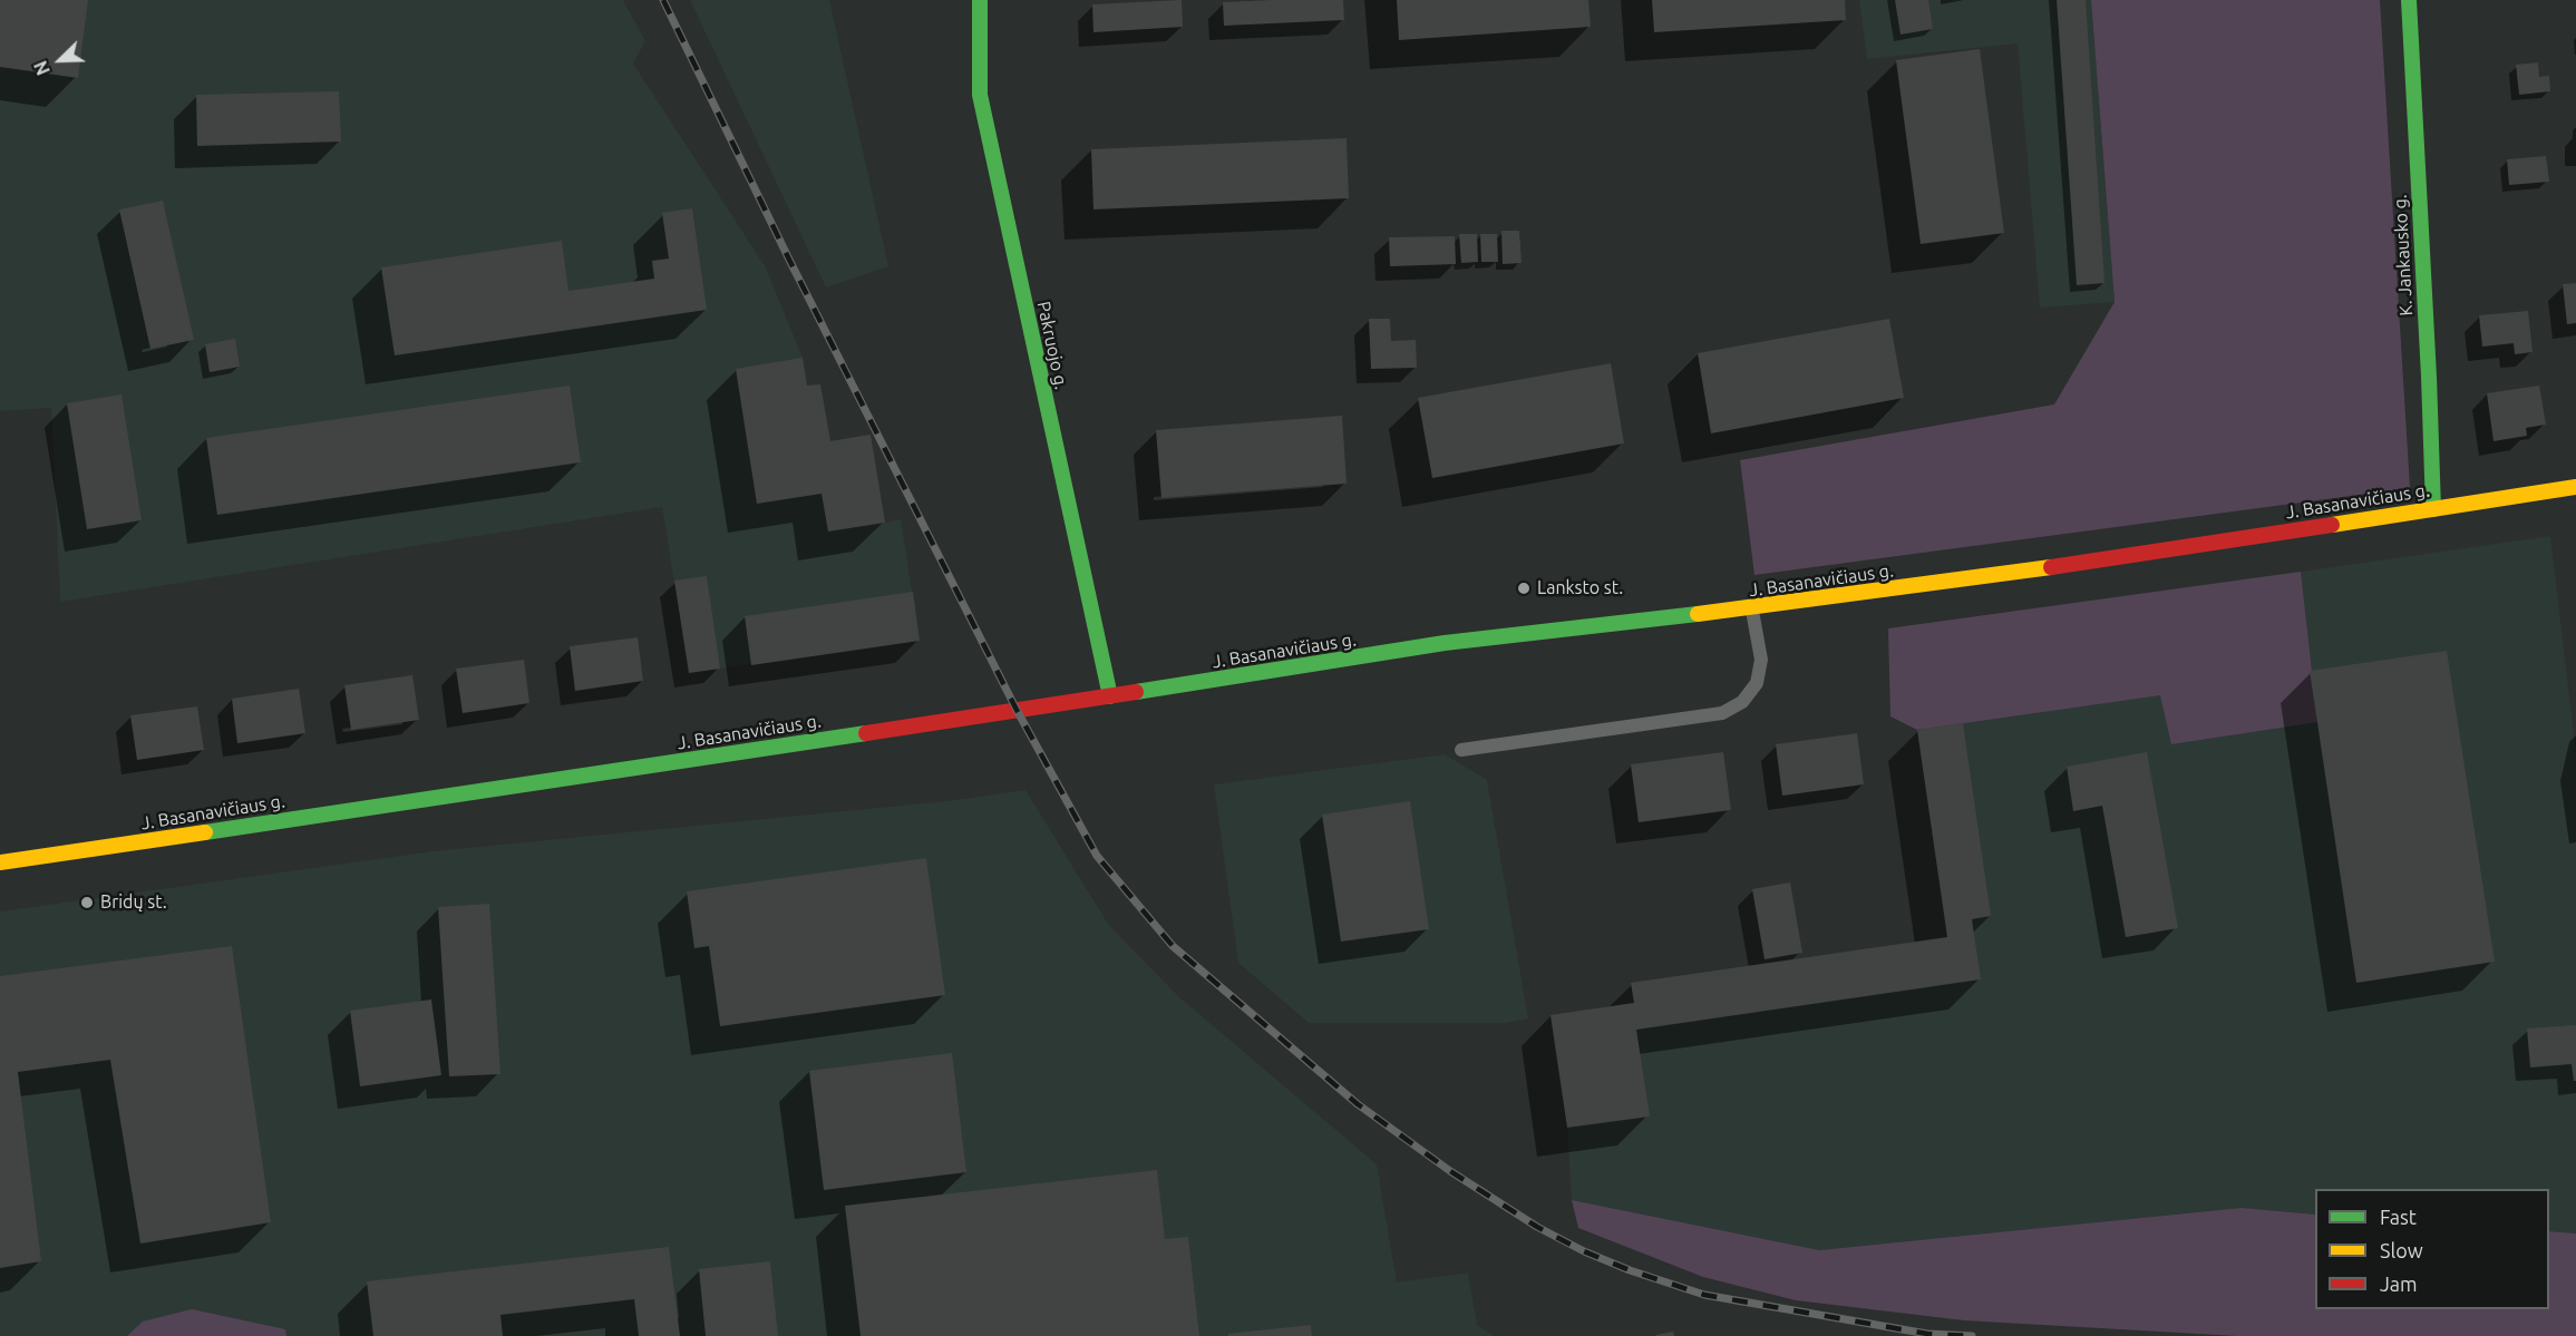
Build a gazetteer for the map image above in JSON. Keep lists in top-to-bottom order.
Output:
{
  "streets": {
    "main road": ["K. Jankausko g.", "Pakruojo g.", "J. Basanavičiaus g."]
  },
  "crossings": [
    ["K. Jankausko g.", "J. Basanavičiaus g."],
    ["Pakruojo g.", "J. Basanavičiaus g."]
  ],
  "places": ["Lanksto st.", "Bridų st."],
  "legend": ["Fast", "Slow", "Jam"],
  "north": "bottom left"
}
